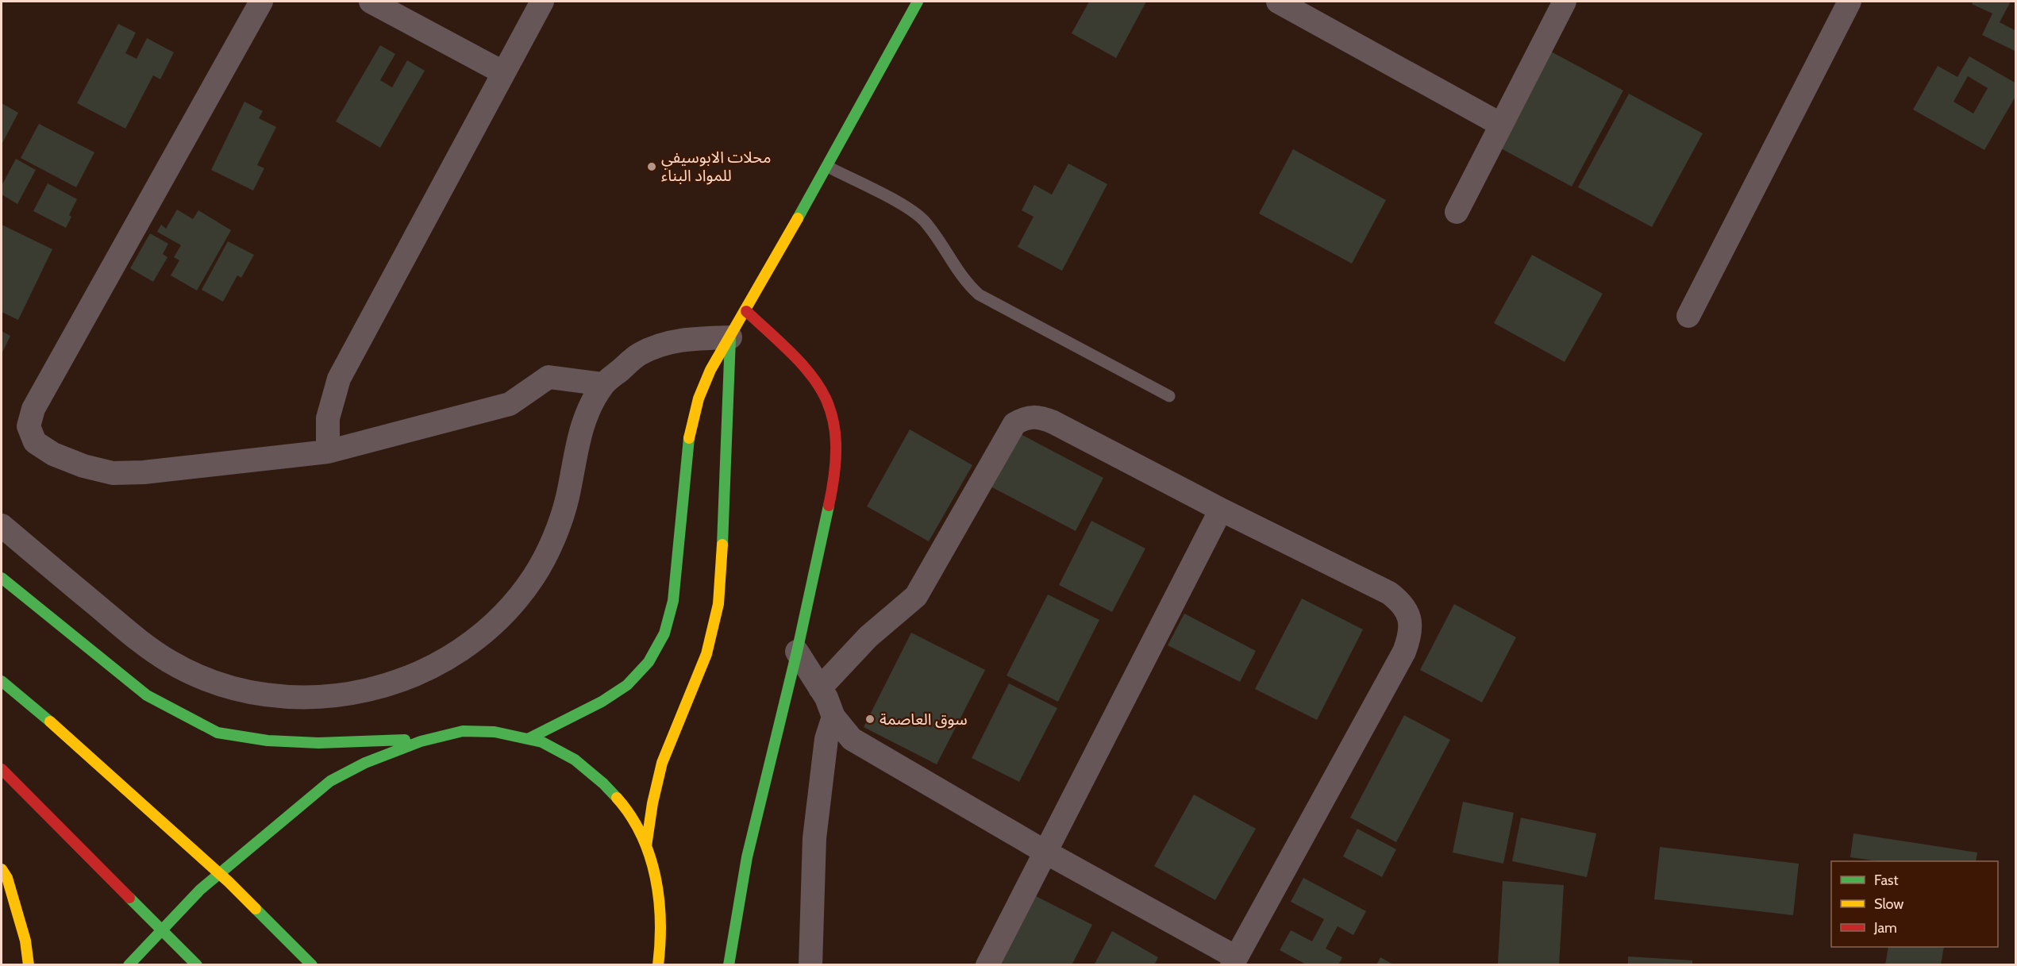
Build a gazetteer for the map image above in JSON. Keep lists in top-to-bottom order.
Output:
{
  "places": ["محلات الابوسيفي للمواد البناء", "سوق العاصمة"],
  "legend": ["Fast", "Slow", "Jam"]
}
